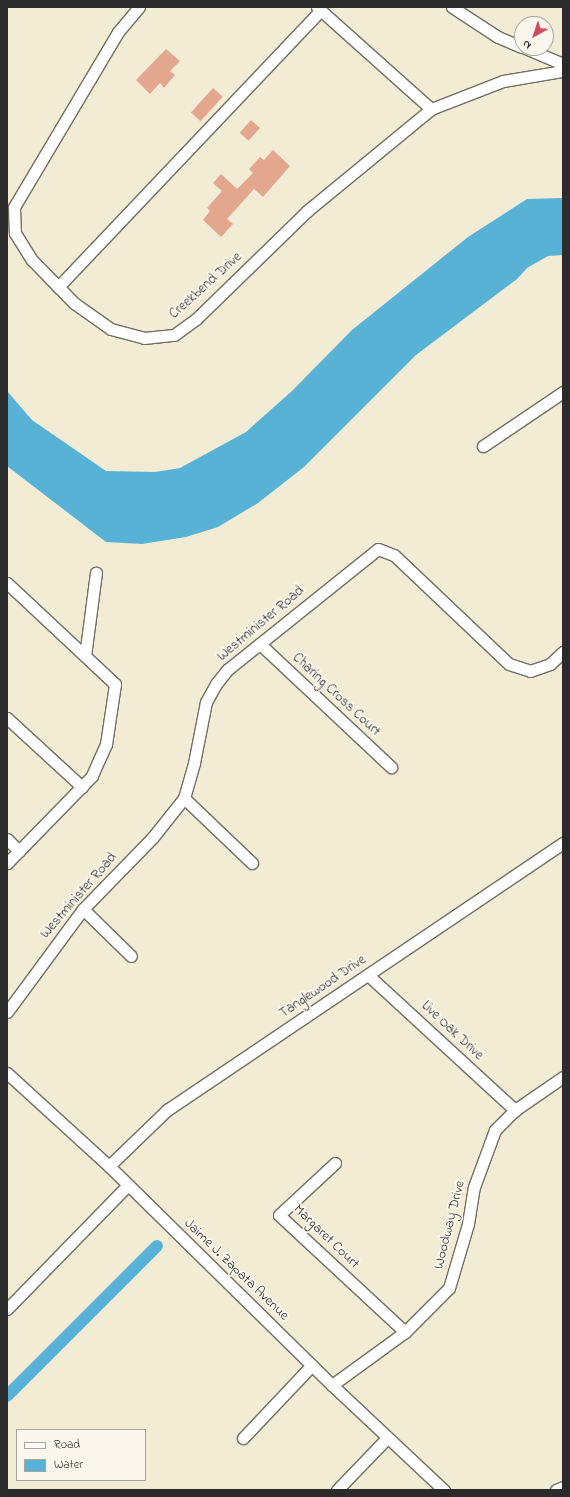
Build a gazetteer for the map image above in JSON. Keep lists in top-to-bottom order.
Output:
{
  "streets": {
    "street": [
      "Creekbend Drive",
      "Westminister Road",
      "Charing Cross Court",
      "Tanglewood Drive",
      "Live Oak Drive",
      "Woodway Drive",
      "Margaret Court",
      "Jaime J. Zapata Avenue"
    ]
  },
  "crossings": [
    ["Westminister Road", "Charing Cross Court"],
    ["Tanglewood Drive", "Live Oak Drive"],
    ["Tanglewood Drive", "Jaime J. Zapata Avenue"],
    ["Live Oak Drive", "Woodway Drive"],
    ["Woodway Drive", "Margaret Court"],
    ["Woodway Drive", "Jaime J. Zapata Avenue"]
  ],
  "legend": ["Road", "Water"],
  "north": "bottom left"
}
